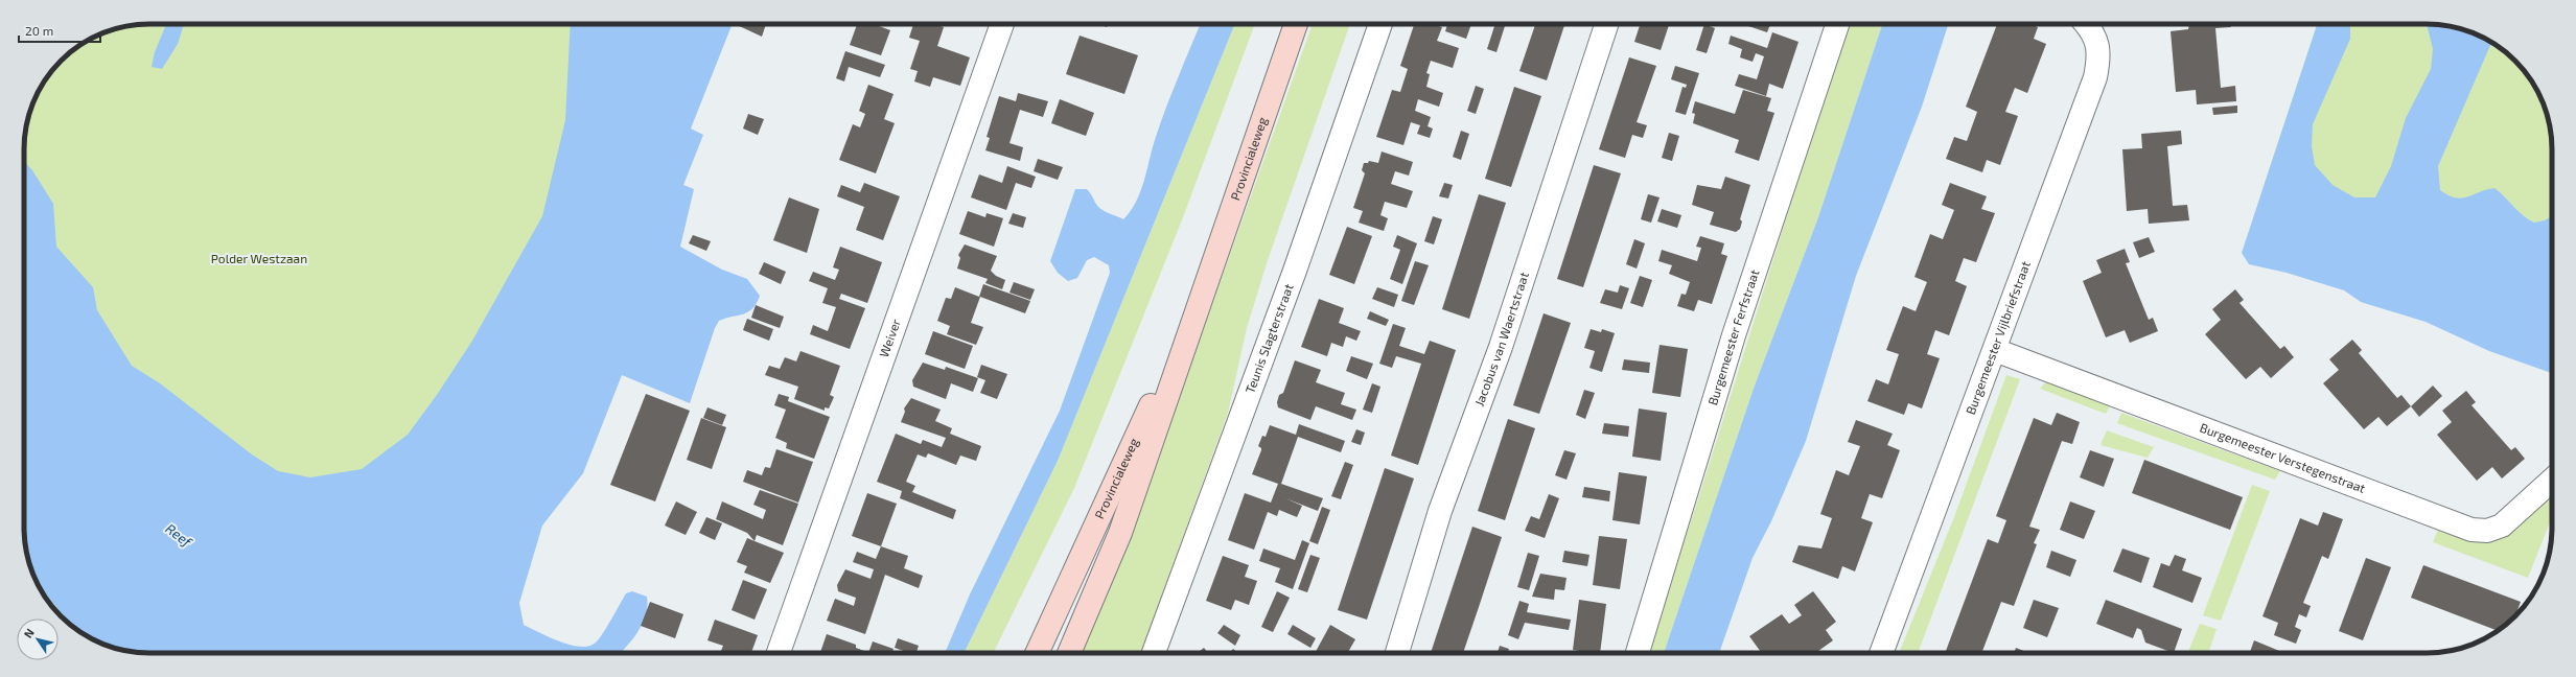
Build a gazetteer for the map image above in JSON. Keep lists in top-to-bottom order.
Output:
{
  "streets": {
    "main road": ["Provincialeweg"],
    "street": [
      "Weiver",
      "Jacobus van Waertstraat",
      "Burgemeester Ferfstraat",
      "Burgemeester Vijlbriefstraat",
      "Teunis Slagterstraat",
      "Burgemeester Verstegenstraat"
    ]
  },
  "crossings": [
    ["Burgemeester Vijlbriefstraat", "Burgemeester Verstegenstraat"]
  ],
  "water": ["Reef"],
  "parks": ["Polder Westzaan"],
  "scale_bar": "20 m",
  "north": "top left"
}
